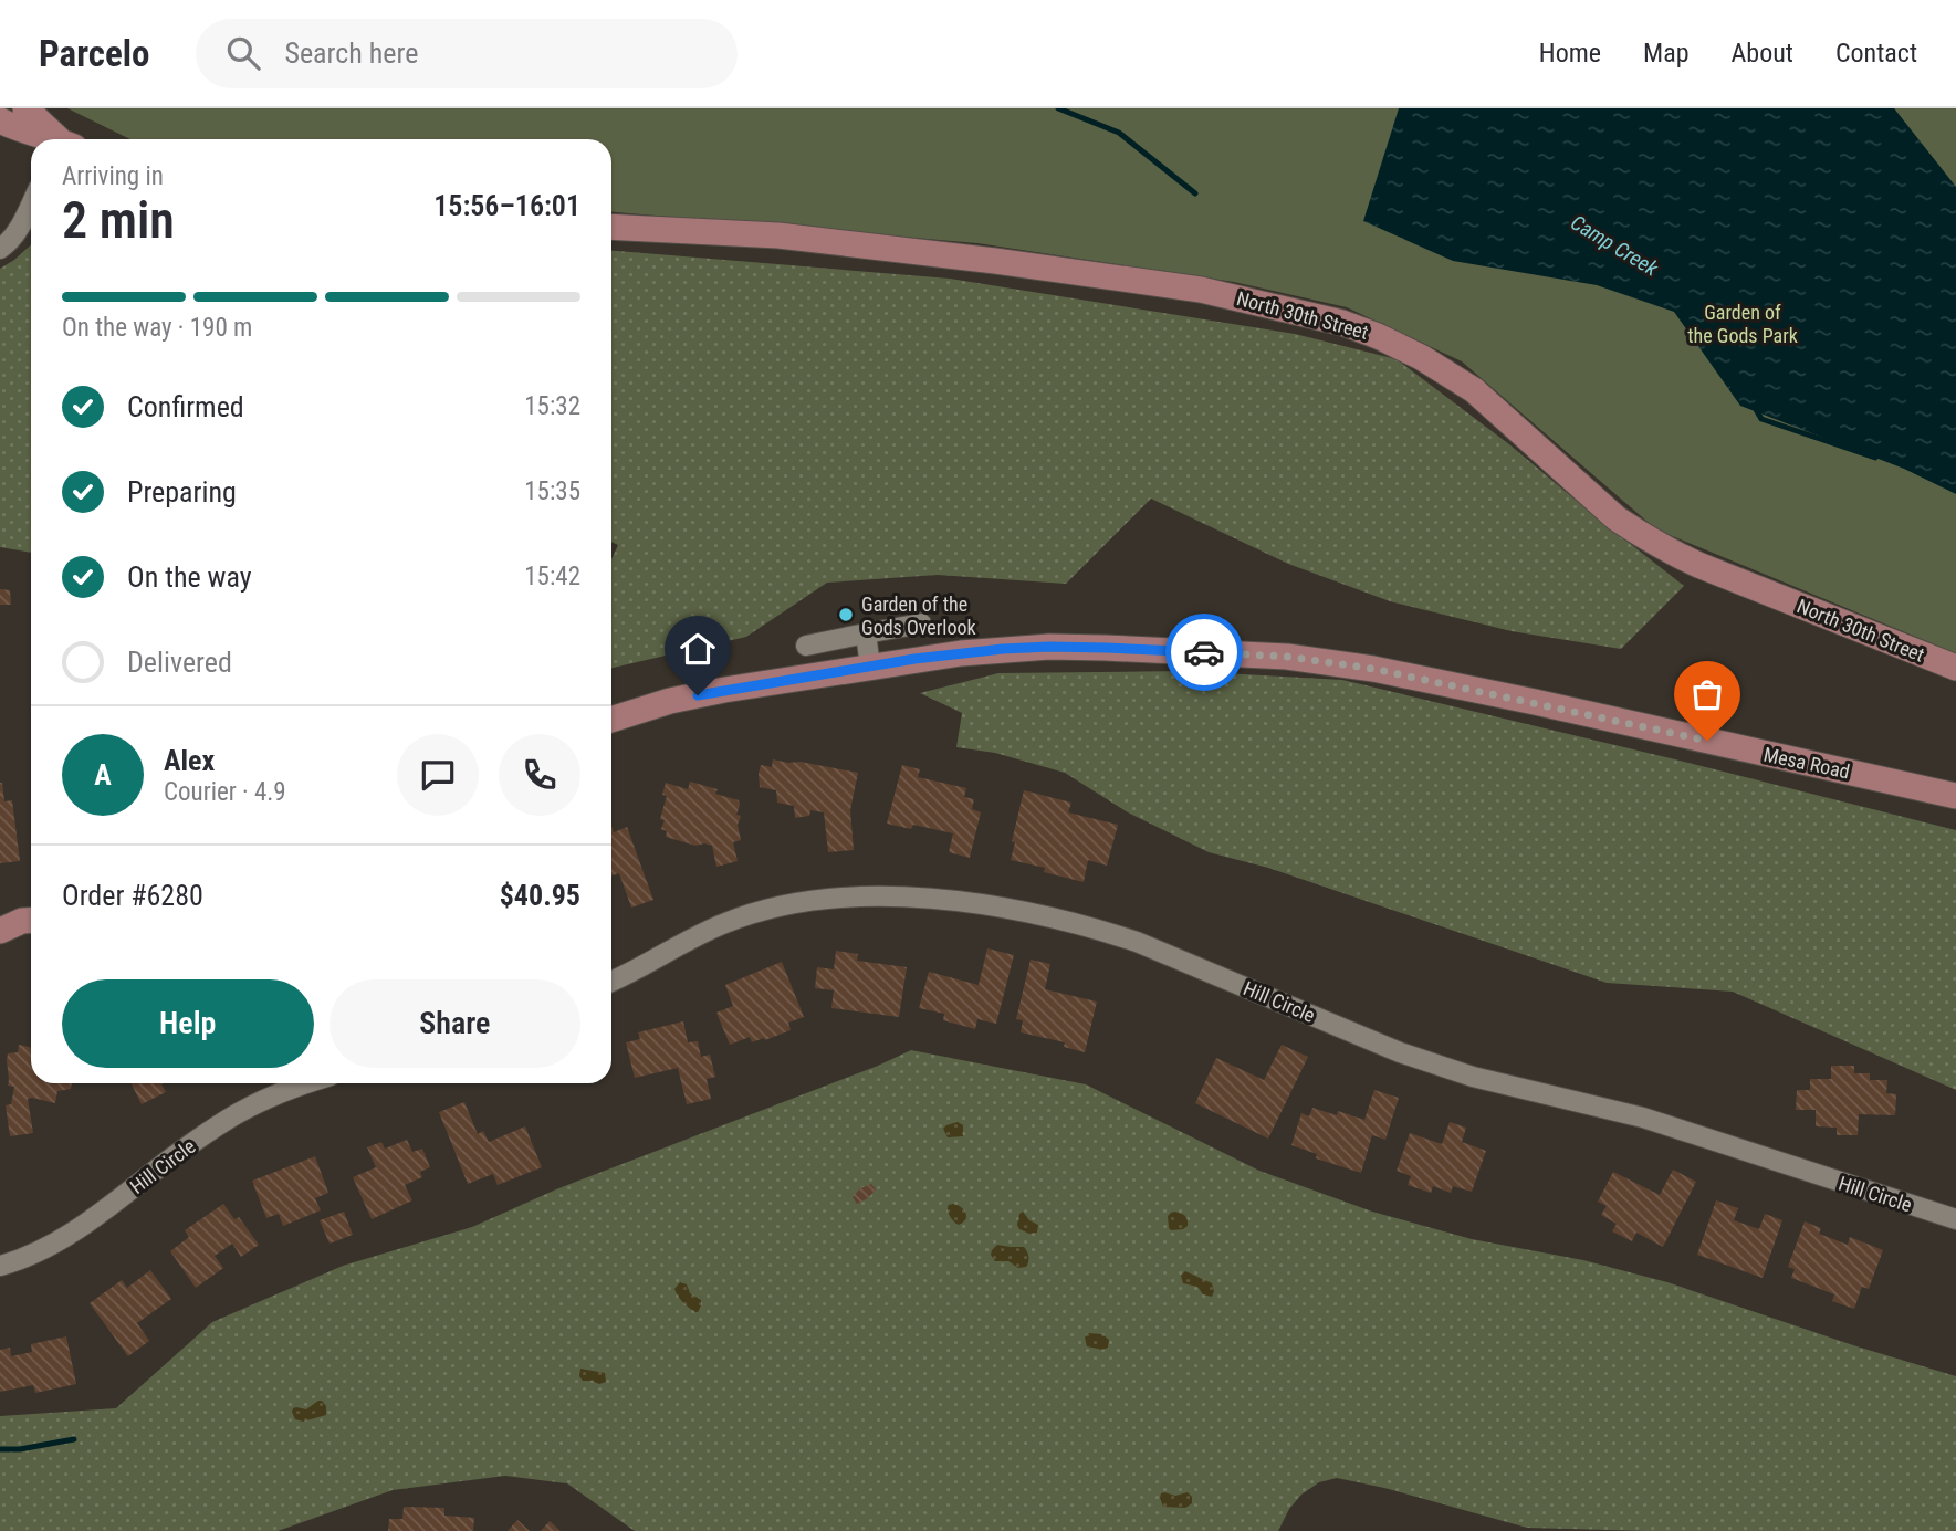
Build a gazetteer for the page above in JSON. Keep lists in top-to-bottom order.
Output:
{
  "streets": {
    "main road": ["North 30th Street", "Mesa Road"],
    "street": ["Hill Circle"]
  },
  "water": ["Camp Creek"],
  "parks": ["Garden of the Gods Park"],
  "places": ["Garden of the Gods Overlook"],
  "page": {
    "header": "Parcelo",
    "search": "Search here",
    "nav": [
      "Home",
      "Map",
      "About",
      "Contact"
    ],
    "heading": ["2 min", "Arriving in", "15:56–16:01"],
    "panel": [
      "Alex",
      "Courier · 4.9",
      "Order #6280",
      "$40.95"
    ],
    "bar": "On the way · 190 m",
    "list": [
      ["Confirmed", "15:32"],
      ["Preparing", "15:35"],
      ["On the way", "15:42"],
      "Delivered"
    ],
    "round": "A",
    "buttons": ["Help", "Share"]
  }
}
